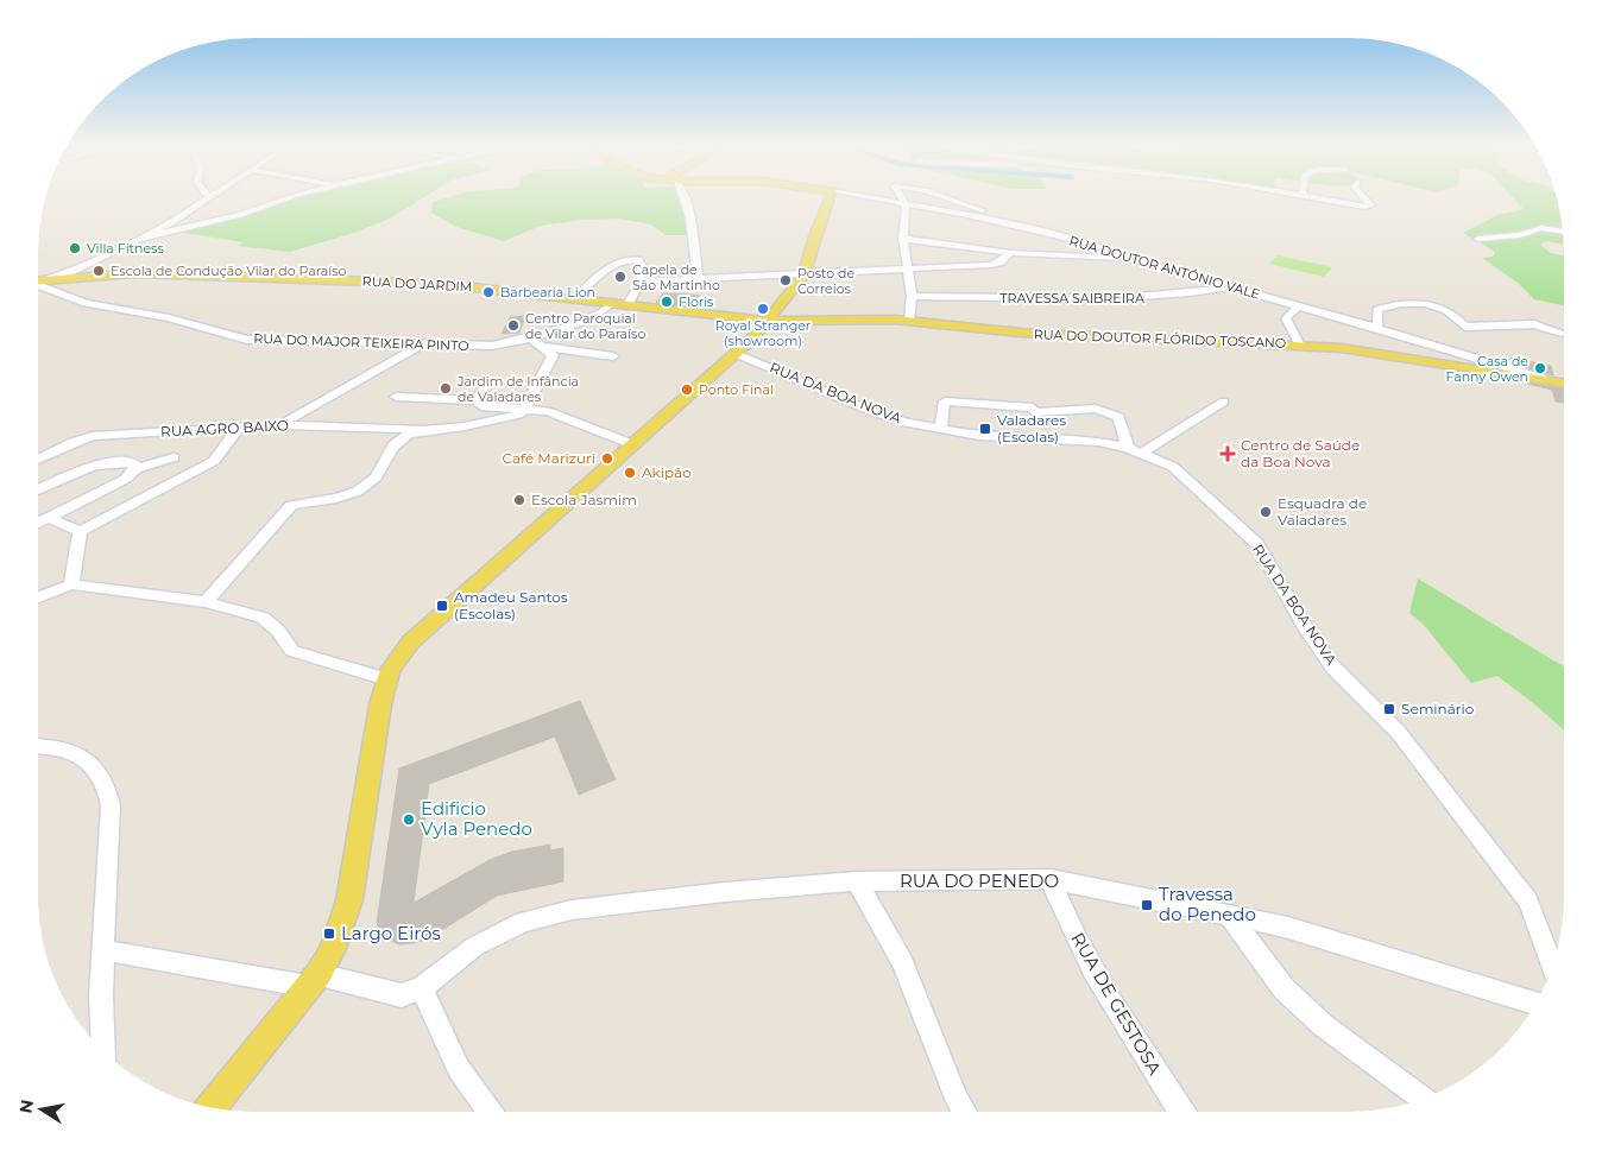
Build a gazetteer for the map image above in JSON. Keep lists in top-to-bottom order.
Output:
{
  "streets": {
    "main road": ["RUA DO JARDIM", "RUA DO DOUTOR FLÓRIDO TOSCANO"],
    "street": [
      "RUA DOUTOR ANTÓNIO VALE",
      "TRAVESSA SAIBREIRA",
      "RUA DO MAJOR TEIXEIRA PINTO",
      "RUA DA BOA NOVA",
      "RUA AGRO BAIXO",
      "RUA DO PENEDO",
      "RUA DE GESTOSA"
    ]
  },
  "crossings": [
    ["RUA DOUTOR ANTÓNIO VALE", "TRAVESSA SAIBREIRA"],
    ["RUA DOUTOR ANTÓNIO VALE", "RUA DO DOUTOR FLÓRIDO TOSCANO"],
    ["RUA DO JARDIM", "RUA DO DOUTOR FLÓRIDO TOSCANO"],
    ["RUA DO JARDIM", "RUA DO MAJOR TEIXEIRA PINTO"],
    ["RUA DO PENEDO", "RUA DE GESTOSA"]
  ],
  "places": {
    "other": [
      "Villa Fitness",
      "Escola de Condução Vilar do Paraíso",
      "Capela de São Martinho",
      "Posto de Correios",
      "Barbearia Lion",
      "Floris",
      "Royal Stranger (showroom)",
      "Centro Paroquial de Vilar do Paraíso",
      "Casa de Fanny Owen",
      "Jardim de Infância de Valadares",
      "Ponto Final",
      "Café Marizuri",
      "Akipão",
      "Escola Jasmim",
      "Esquadra de Valadares",
      "Edificio Vyla Penedo"
    ],
    "transit": [
      "Valadares (Escolas)",
      "Amadeu Santos (Escolas)",
      "Seminário",
      "Travessa do Penedo",
      "Largo Eirós"
    ],
    "health": ["Centro de Saúde da Boa Nova"]
  },
  "north": "left"
}
